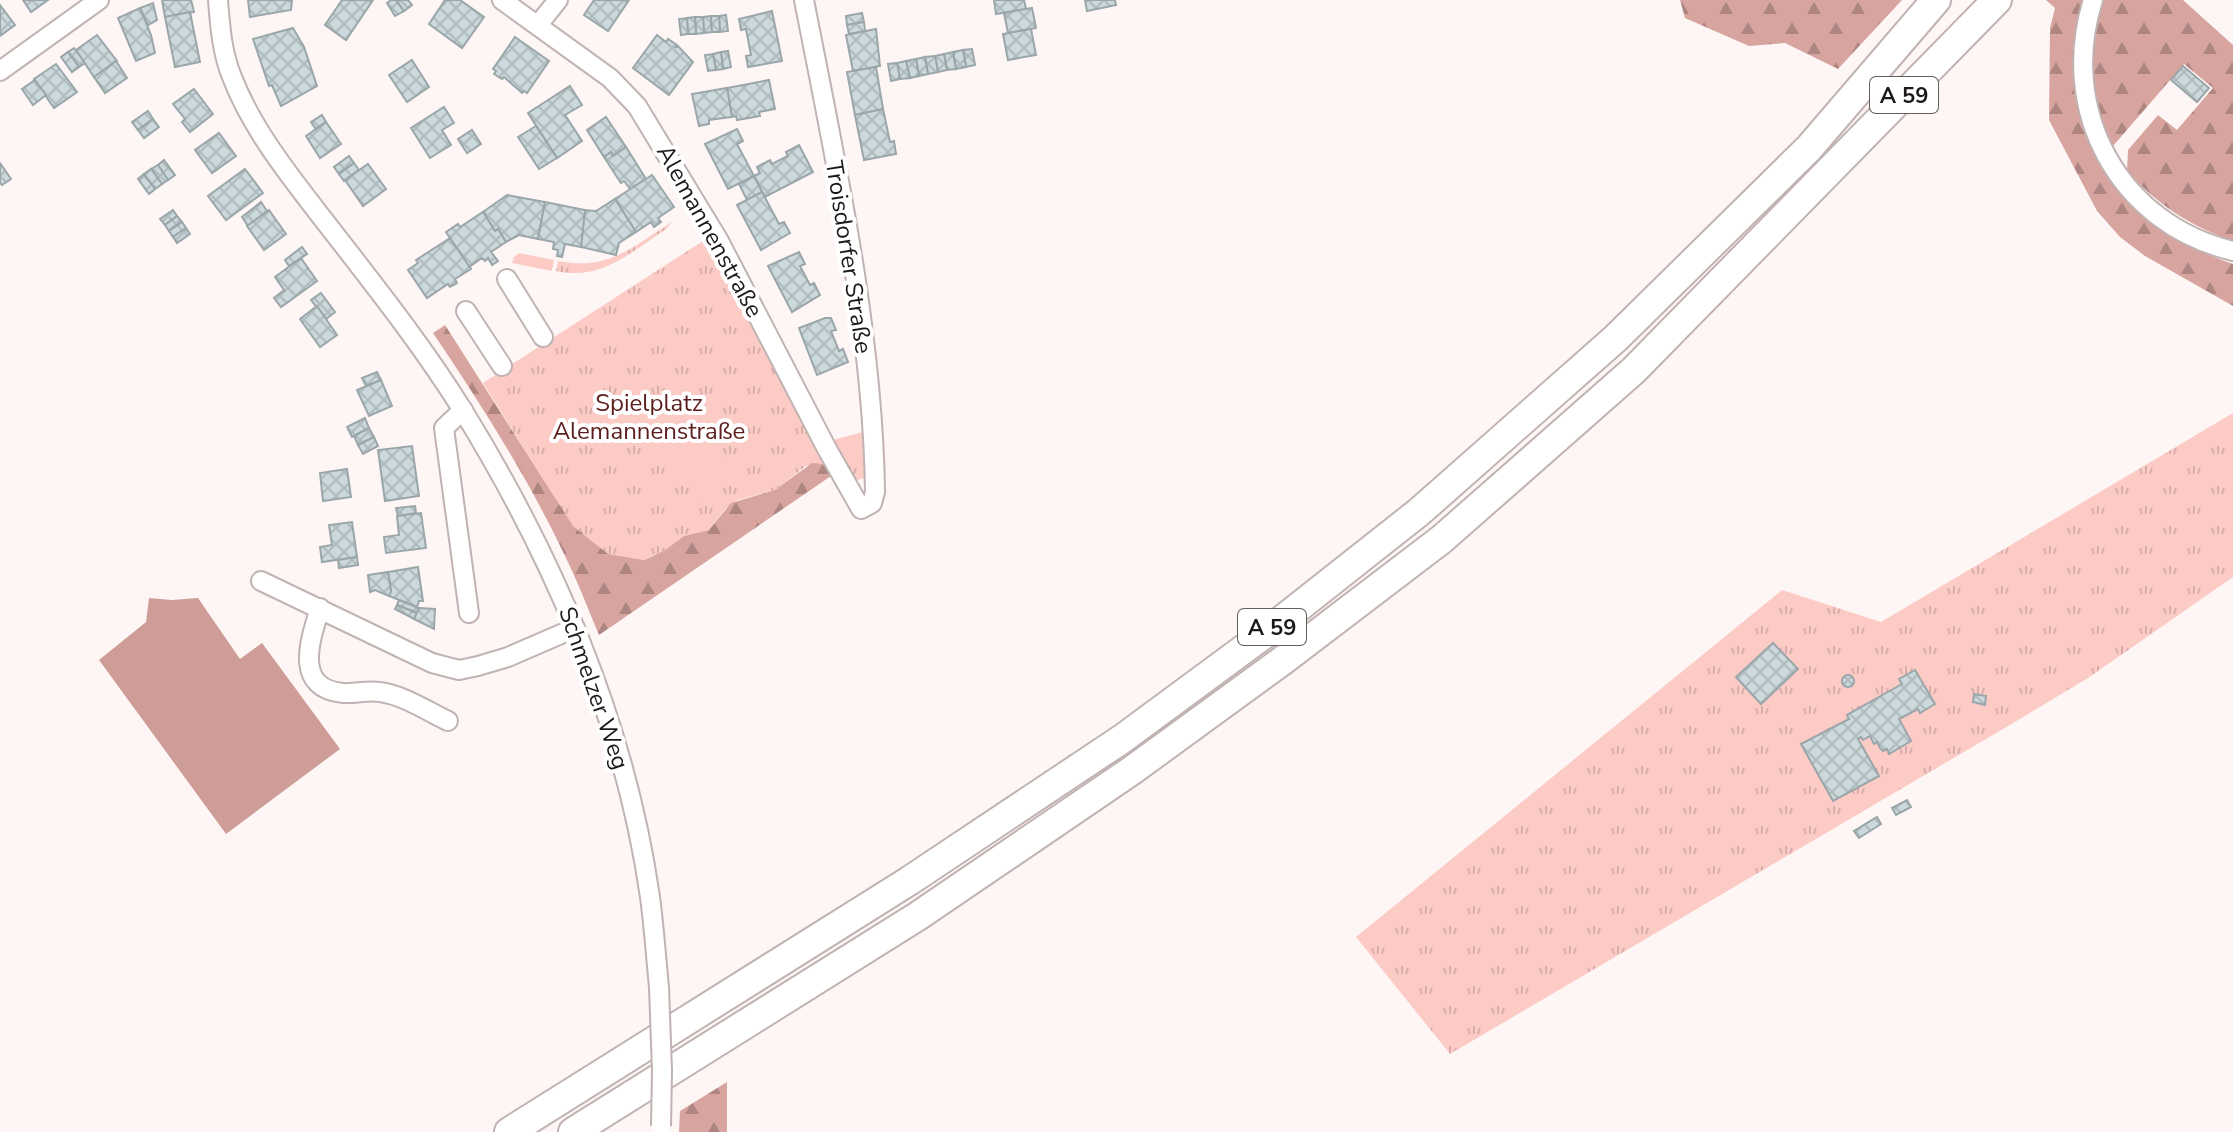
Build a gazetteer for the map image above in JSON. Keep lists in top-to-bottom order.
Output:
{
  "streets": {
    "highway": ["A 59"],
    "street": ["Alemannenstraße", "Troisdorfer Straße", "Schmelzer Weg"]
  },
  "crossings": [
    ["Alemannenstraße", "Troisdorfer Straße"]
  ],
  "parks": ["Spielplatz Alemannenstraße"]
}
